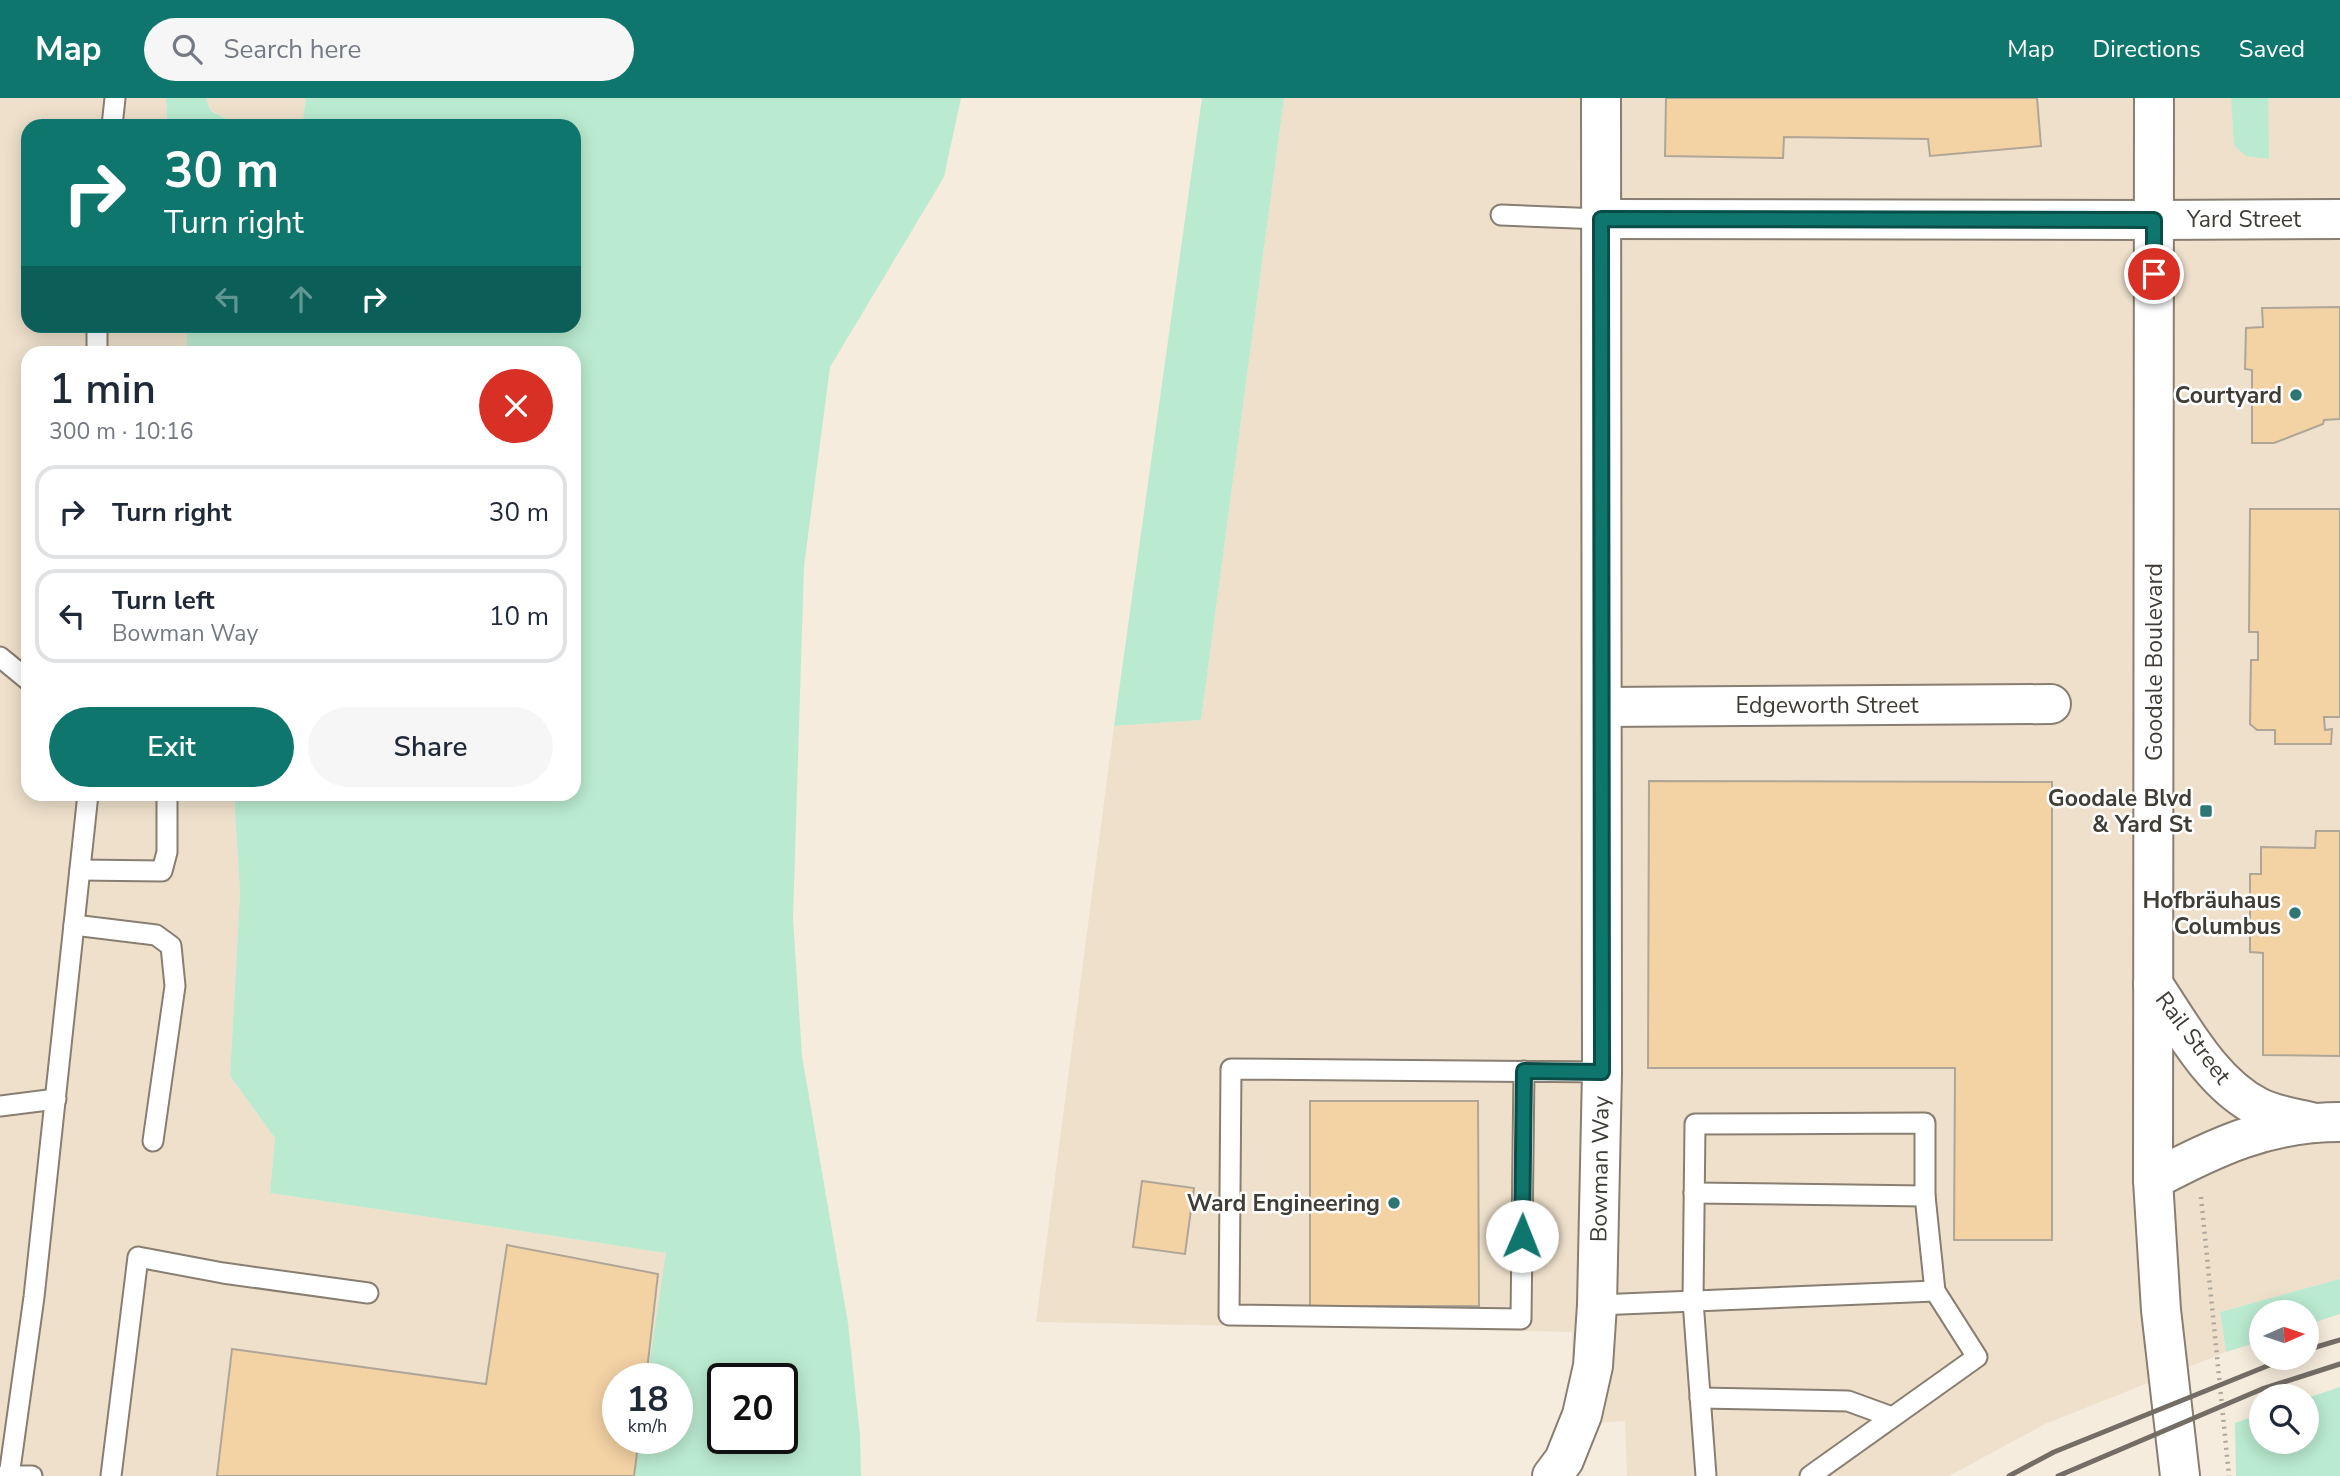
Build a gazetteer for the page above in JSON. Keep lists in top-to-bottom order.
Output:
{
  "streets": {
    "street": [
      "Yard Street",
      "Goodale Boulevard",
      "Edgeworth Street",
      "Rail Street",
      "Bowman Way"
    ]
  },
  "crossings": [
    ["Yard Street", "Goodale Boulevard"],
    ["Yard Street", "Bowman Way"],
    ["Goodale Boulevard", "Rail Street"],
    ["Edgeworth Street", "Bowman Way"]
  ],
  "places": {
    "other": ["Courtyard", "Hofbräuhaus Columbus", "Ward Engineering"],
    "transit": ["Goodale Blvd & Yard St"]
  },
  "north": "right",
  "page": {
    "header": "Map",
    "search": "Search here",
    "nav": ["Map", "Directions", "Saved"],
    "turn": ["30 m", "Turn right"],
    "heading": ["1 min", "300 m · 10:16"],
    "list": [
      {
        "name": "Turn right",
        "value": "30 m"
      },
      {
        "name": "Turn left",
        "note": "Bowman Way",
        "value": "10 m"
      }
    ],
    "buttons": ["Exit", "Share"],
    "speed": "18 km/h",
    "limit": "20"
  }
}
